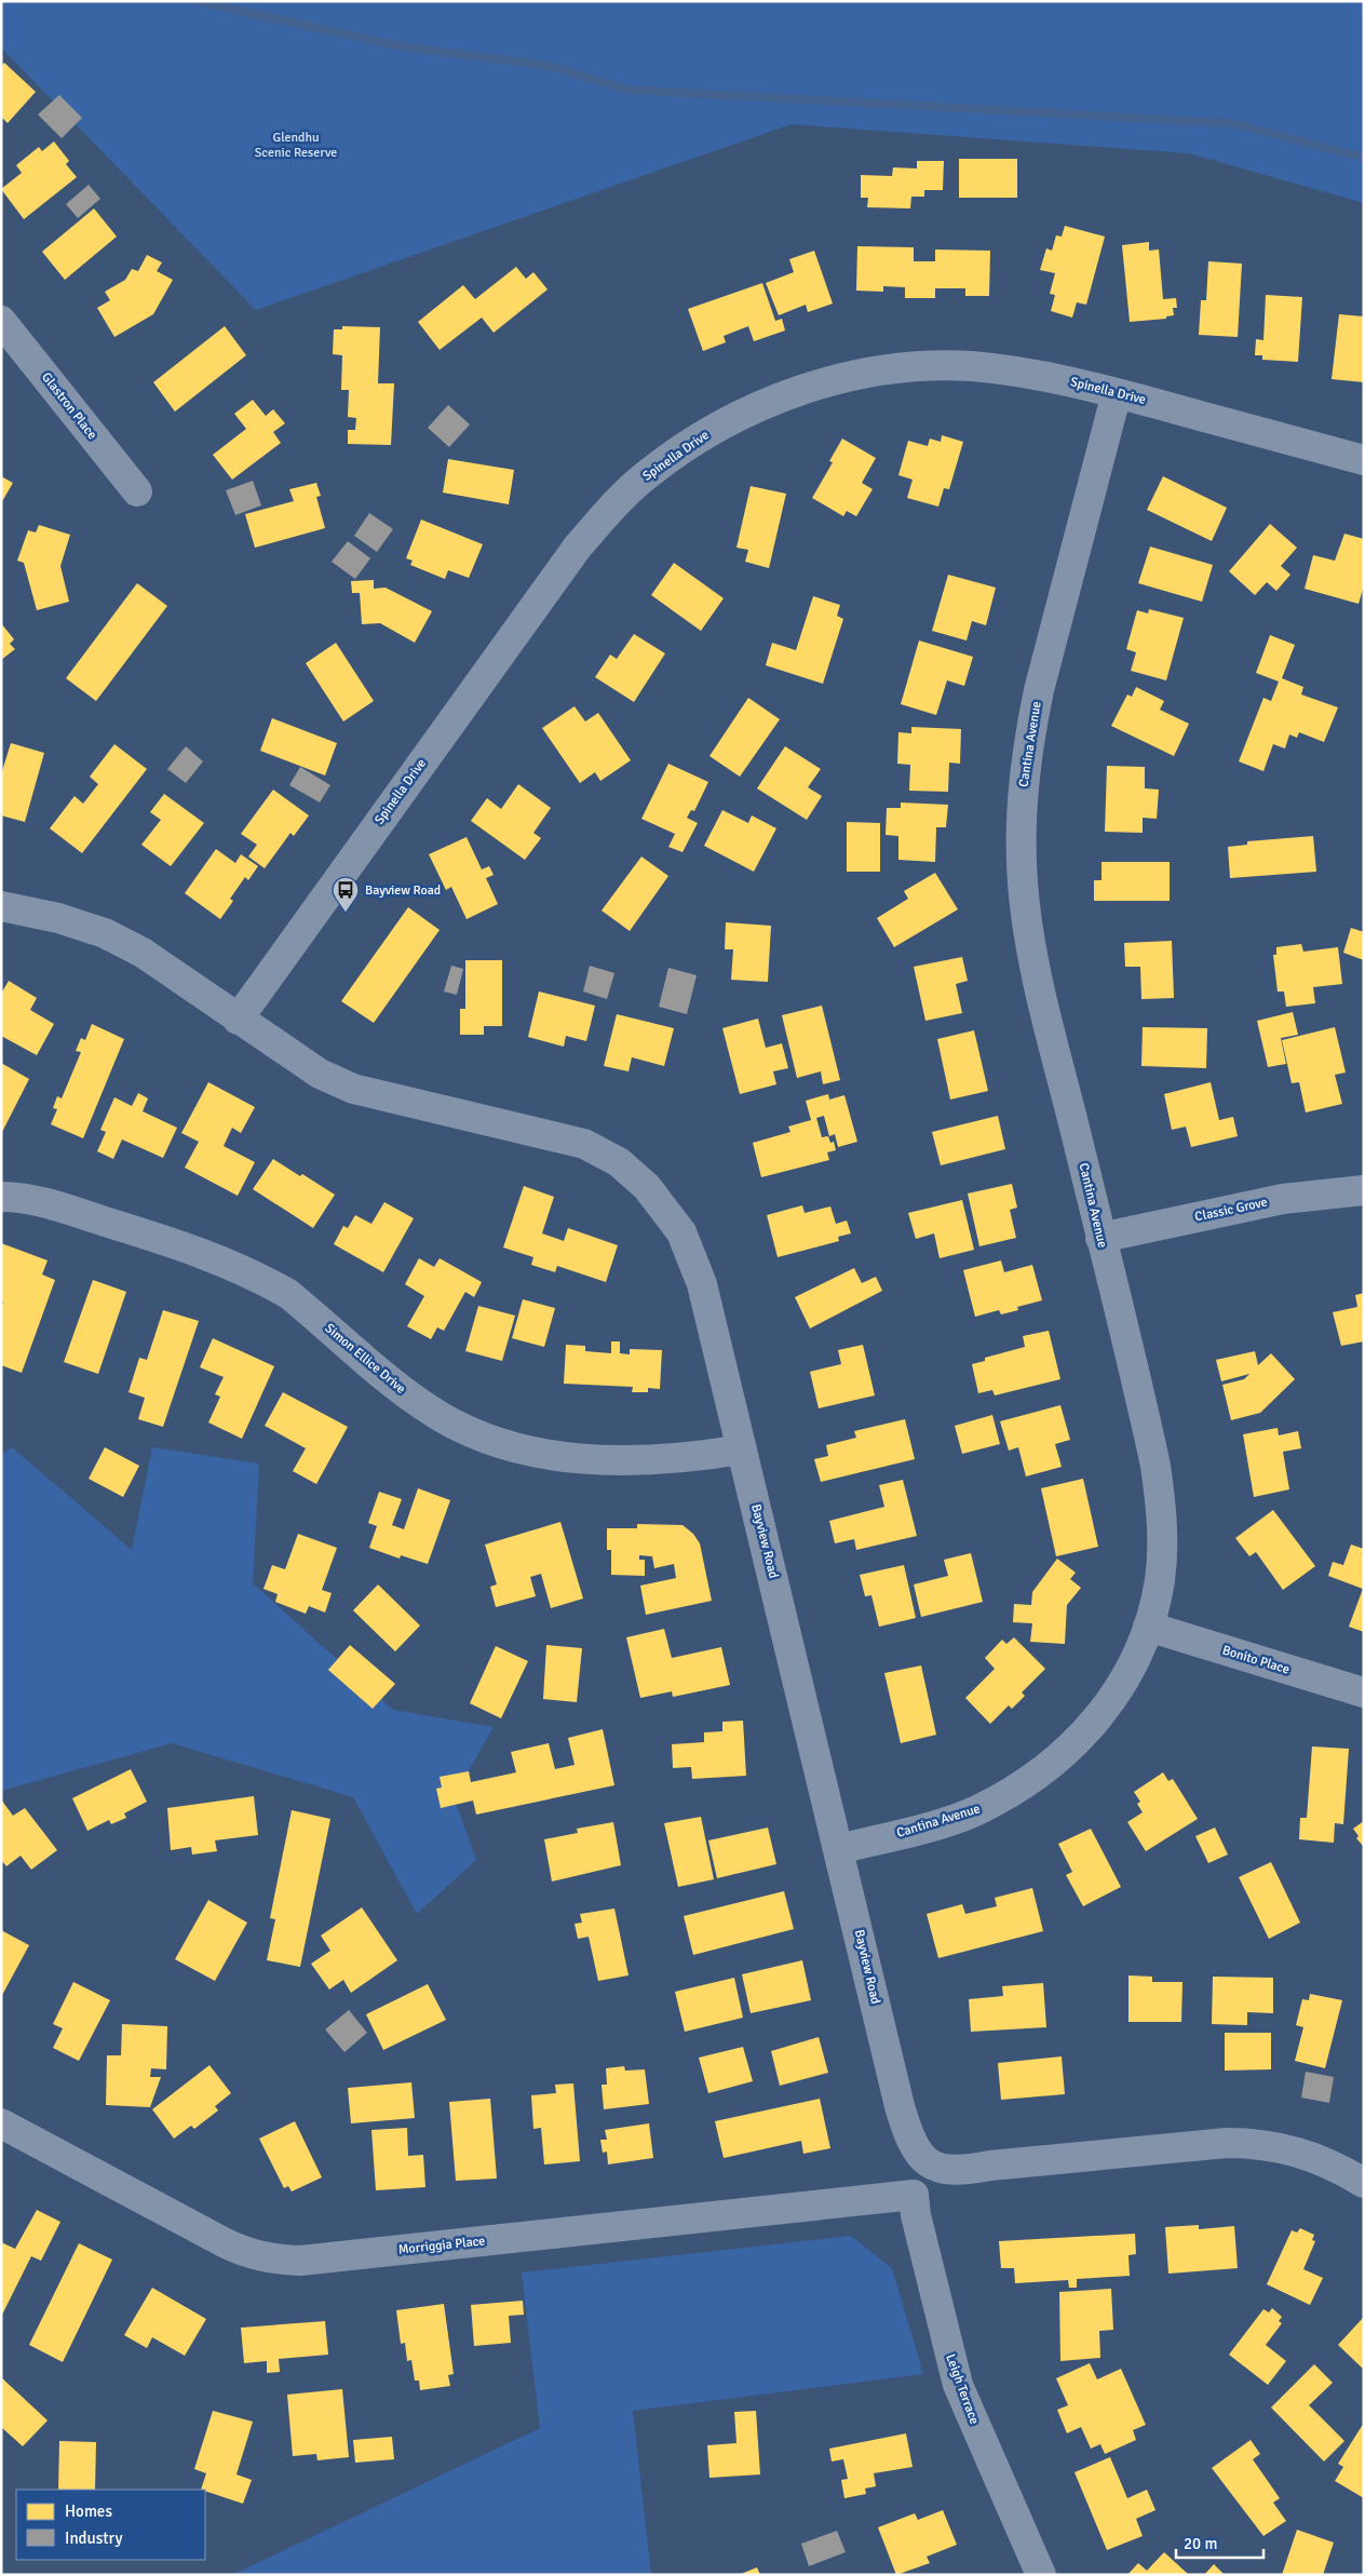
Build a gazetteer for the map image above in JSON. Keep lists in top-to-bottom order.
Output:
{
  "streets": {
    "street": [
      "Spinella Drive",
      "Glastron Place",
      "Cantina Avenue",
      "Classic Grove",
      "Simon Ellice Drive",
      "Bayview Road",
      "Bonito Place",
      "Morriggia Place",
      "Leigh Terrace"
    ]
  },
  "crossings": [
    ["Spinella Drive", "Cantina Avenue"],
    ["Spinella Drive", "Bayview Road"],
    ["Cantina Avenue", "Classic Grove"],
    ["Cantina Avenue", "Bayview Road"],
    ["Cantina Avenue", "Bonito Place"],
    ["Simon Ellice Drive", "Bayview Road"],
    ["Morriggia Place", "Leigh Terrace"]
  ],
  "parks": ["Glendhu Scenic Reserve"],
  "places": {
    "bus stop": ["Bayview Road"]
  },
  "legend": ["Homes", "Industry"],
  "scale_bar": "20 m"
}
